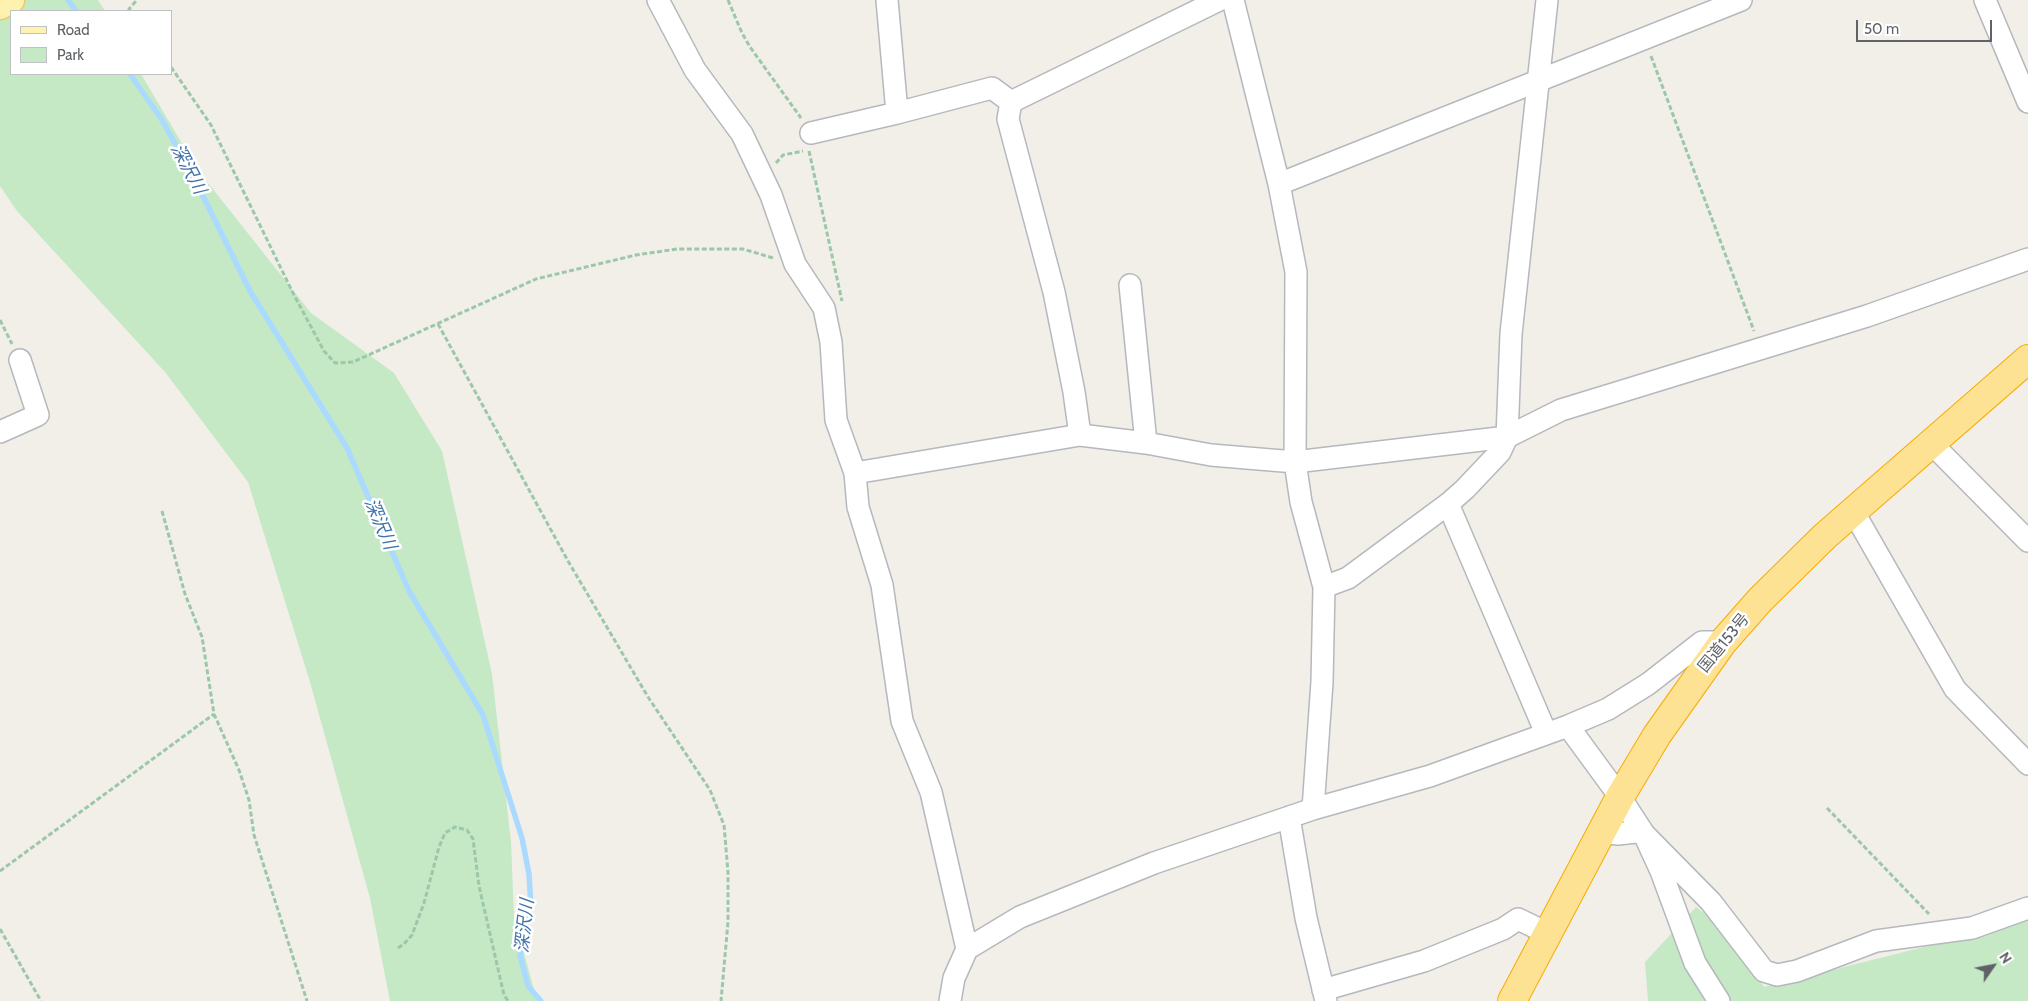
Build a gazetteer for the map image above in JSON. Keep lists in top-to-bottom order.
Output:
{
  "streets": {
    "highway": ["国道153号"]
  },
  "water": ["深沢川"],
  "legend": ["Road", "Park"],
  "scale_bar": "50 m",
  "north": "top right"
}
